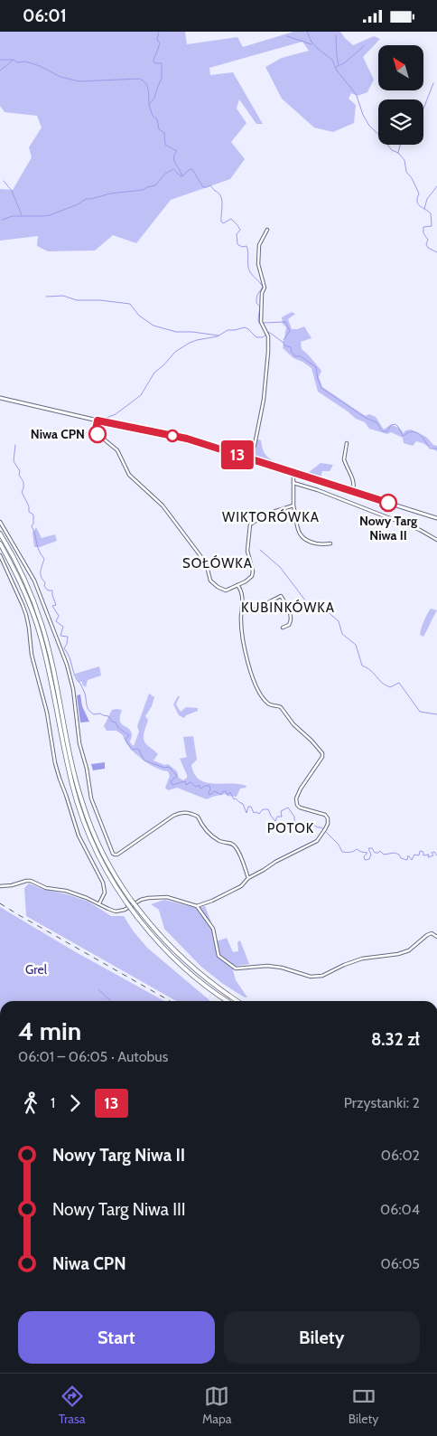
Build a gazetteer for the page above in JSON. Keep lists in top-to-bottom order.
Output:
{
  "districts": [
    "WIKTORÓWKA",
    "SOŁÓWKA",
    "KUBINKÓWKA",
    "POTOK"
  ],
  "parks": ["Grel"],
  "places": ["Niwa CPN", "Nowy Targ Niwa II"],
  "lines": ["bus line 13"],
  "north": "top left",
  "page": {
    "status": "06:01",
    "on_map": "13",
    "heading": ["4 min", "06:01 – 06:05 · Autobus", "8.32 zł"],
    "legs": ["1", "13", "Przystanki: 2"],
    "list": [
      {
        "name": "Nowy Targ Niwa II",
        "value": "06:02"
      },
      {
        "name": "Nowy Targ Niwa III",
        "value": "06:04"
      },
      {
        "name": "Niwa CPN",
        "value": "06:05"
      }
    ],
    "buttons": ["Start", "Bilety"],
    "tabs": ["Trasa", "Mapa", "Bilety"]
  }
}
